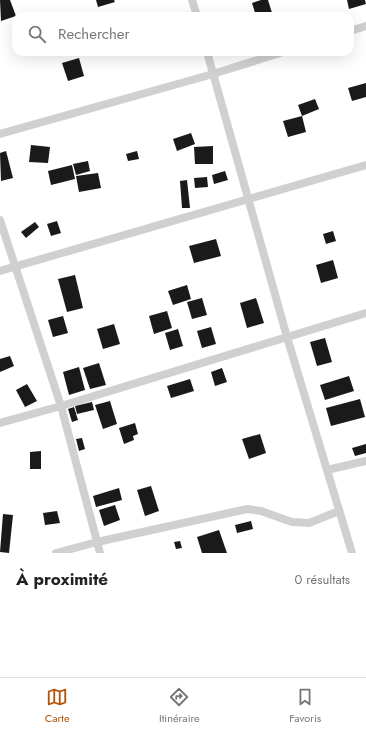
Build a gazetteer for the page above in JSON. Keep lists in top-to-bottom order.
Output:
{
  "page": {
    "search": "Rechercher",
    "heading": ["À proximité", "0 résultats"],
    "nav": ["Carte", "Itinéraire", "Favoris"]
  }
}
